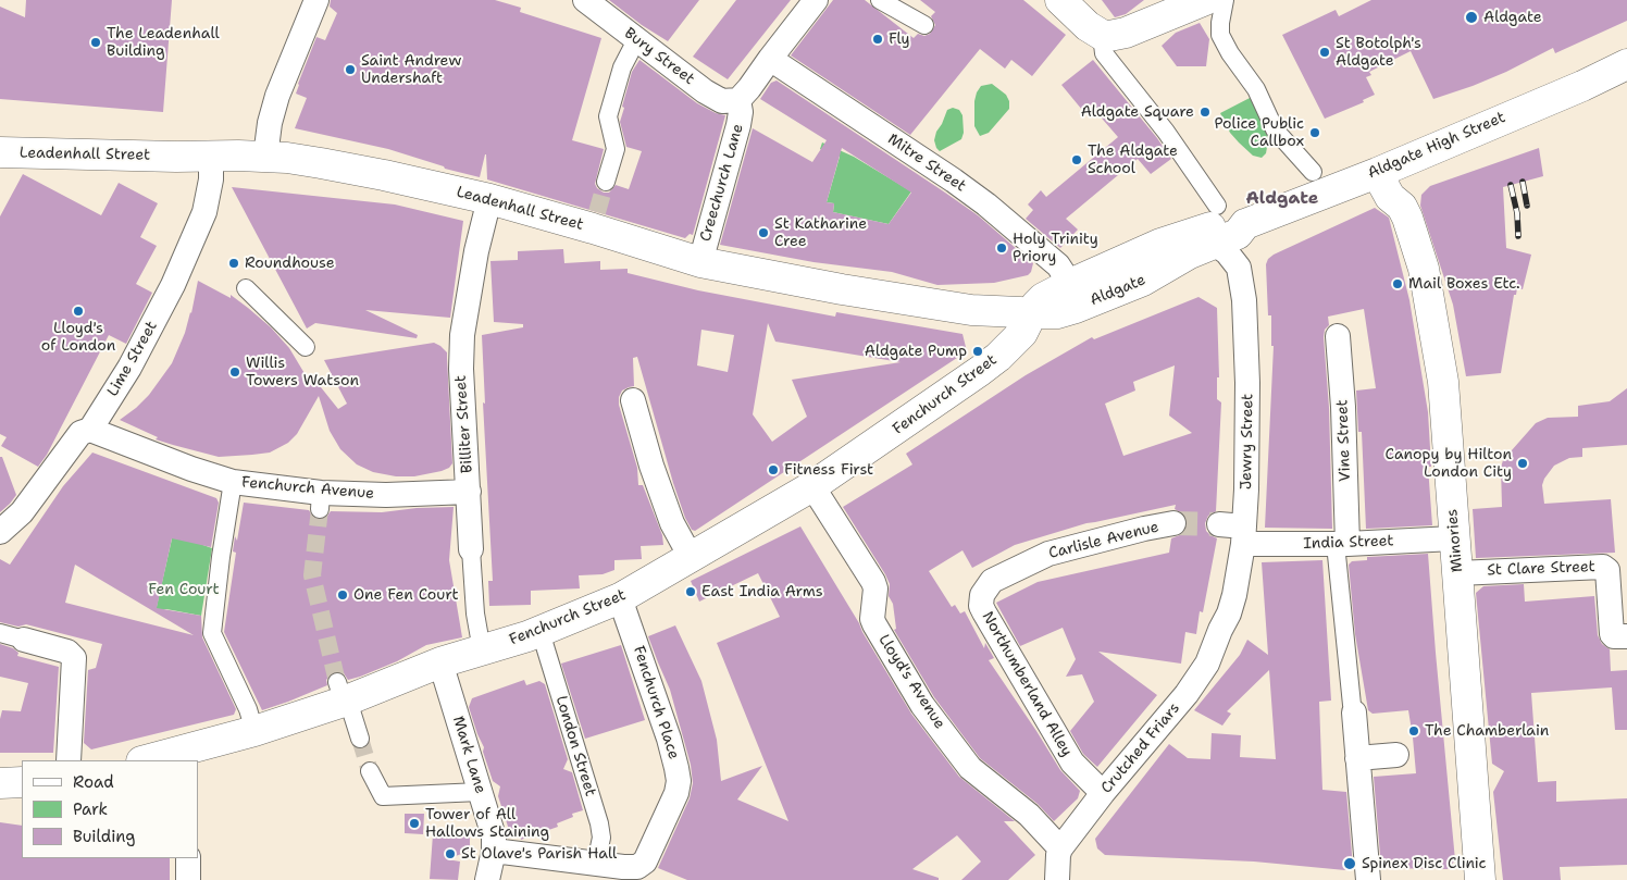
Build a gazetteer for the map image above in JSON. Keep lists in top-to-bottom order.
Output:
{
  "streets": {
    "street": [
      "Bury Street",
      "Aldgate High Street",
      "Leadenhall Street",
      "Mitre Street",
      "Creechurch Lane",
      "Aldgate",
      "Lime Street",
      "Fenchurch Street",
      "Billiter Street",
      "Vine Street",
      "Jewry Street",
      "Fenchurch Avenue",
      "Carlisle Avenue",
      "Minories",
      "India Street",
      "St Clare Street",
      "Lloyd's Avenue",
      "Northumberland Alley",
      "Fenchurch Place",
      "London Street",
      "Crutched Friars",
      "Mark Lane"
    ]
  },
  "crossings": [
    ["Bury Street", "Creechurch Lane"],
    ["Aldgate High Street", "Aldgate"],
    ["Aldgate High Street", "Minories"],
    ["Leadenhall Street", "Creechurch Lane"],
    ["Leadenhall Street", "Aldgate"],
    ["Leadenhall Street", "Lime Street"],
    ["Leadenhall Street", "Billiter Street"],
    ["Mitre Street", "Aldgate"],
    ["Aldgate", "Fenchurch Street"],
    ["Aldgate", "Jewry Street"],
    ["Lime Street", "Fenchurch Avenue"],
    ["Fenchurch Street", "Billiter Street"],
    ["Fenchurch Street", "Lloyd's Avenue"],
    ["Fenchurch Street", "Fenchurch Place"],
    ["Fenchurch Street", "London Street"],
    ["Fenchurch Street", "Mark Lane"],
    ["Billiter Street", "Fenchurch Avenue"],
    ["Vine Street", "India Street"],
    ["Jewry Street", "India Street"],
    ["Jewry Street", "Crutched Friars"],
    ["Carlisle Avenue", "Northumberland Alley"],
    ["Minories", "India Street"],
    ["Minories", "St Clare Street"],
    ["Lloyd's Avenue", "Crutched Friars"],
    ["Northumberland Alley", "Crutched Friars"],
    ["Fenchurch Place", "London Street"]
  ],
  "districts": ["Aldgate"],
  "parks": ["Fen Court"],
  "places": [
    "Aldgate",
    "Fly",
    "The Leadenhall Building",
    "St Botolph's Aldgate",
    "Saint Andrew Undershaft",
    "Aldgate Square",
    "Police Public Callbox",
    "The Aldgate School",
    "St Katharine Cree",
    "Holy Trinity Priory",
    "Roundhouse",
    "Mail Boxes Etc.",
    "Lloyd's of London",
    "Aldgate Pump",
    "Willis Towers Watson",
    "Canopy by Hilton London City",
    "Fitness First",
    "East India Arms",
    "One Fen Court",
    "The Chamberlain",
    "Tower of All Hallows Staining",
    "St Olave's Parish Hall",
    "Spinex Disc Clinic"
  ],
  "legend": ["Road", "Park", "Building"]
}
